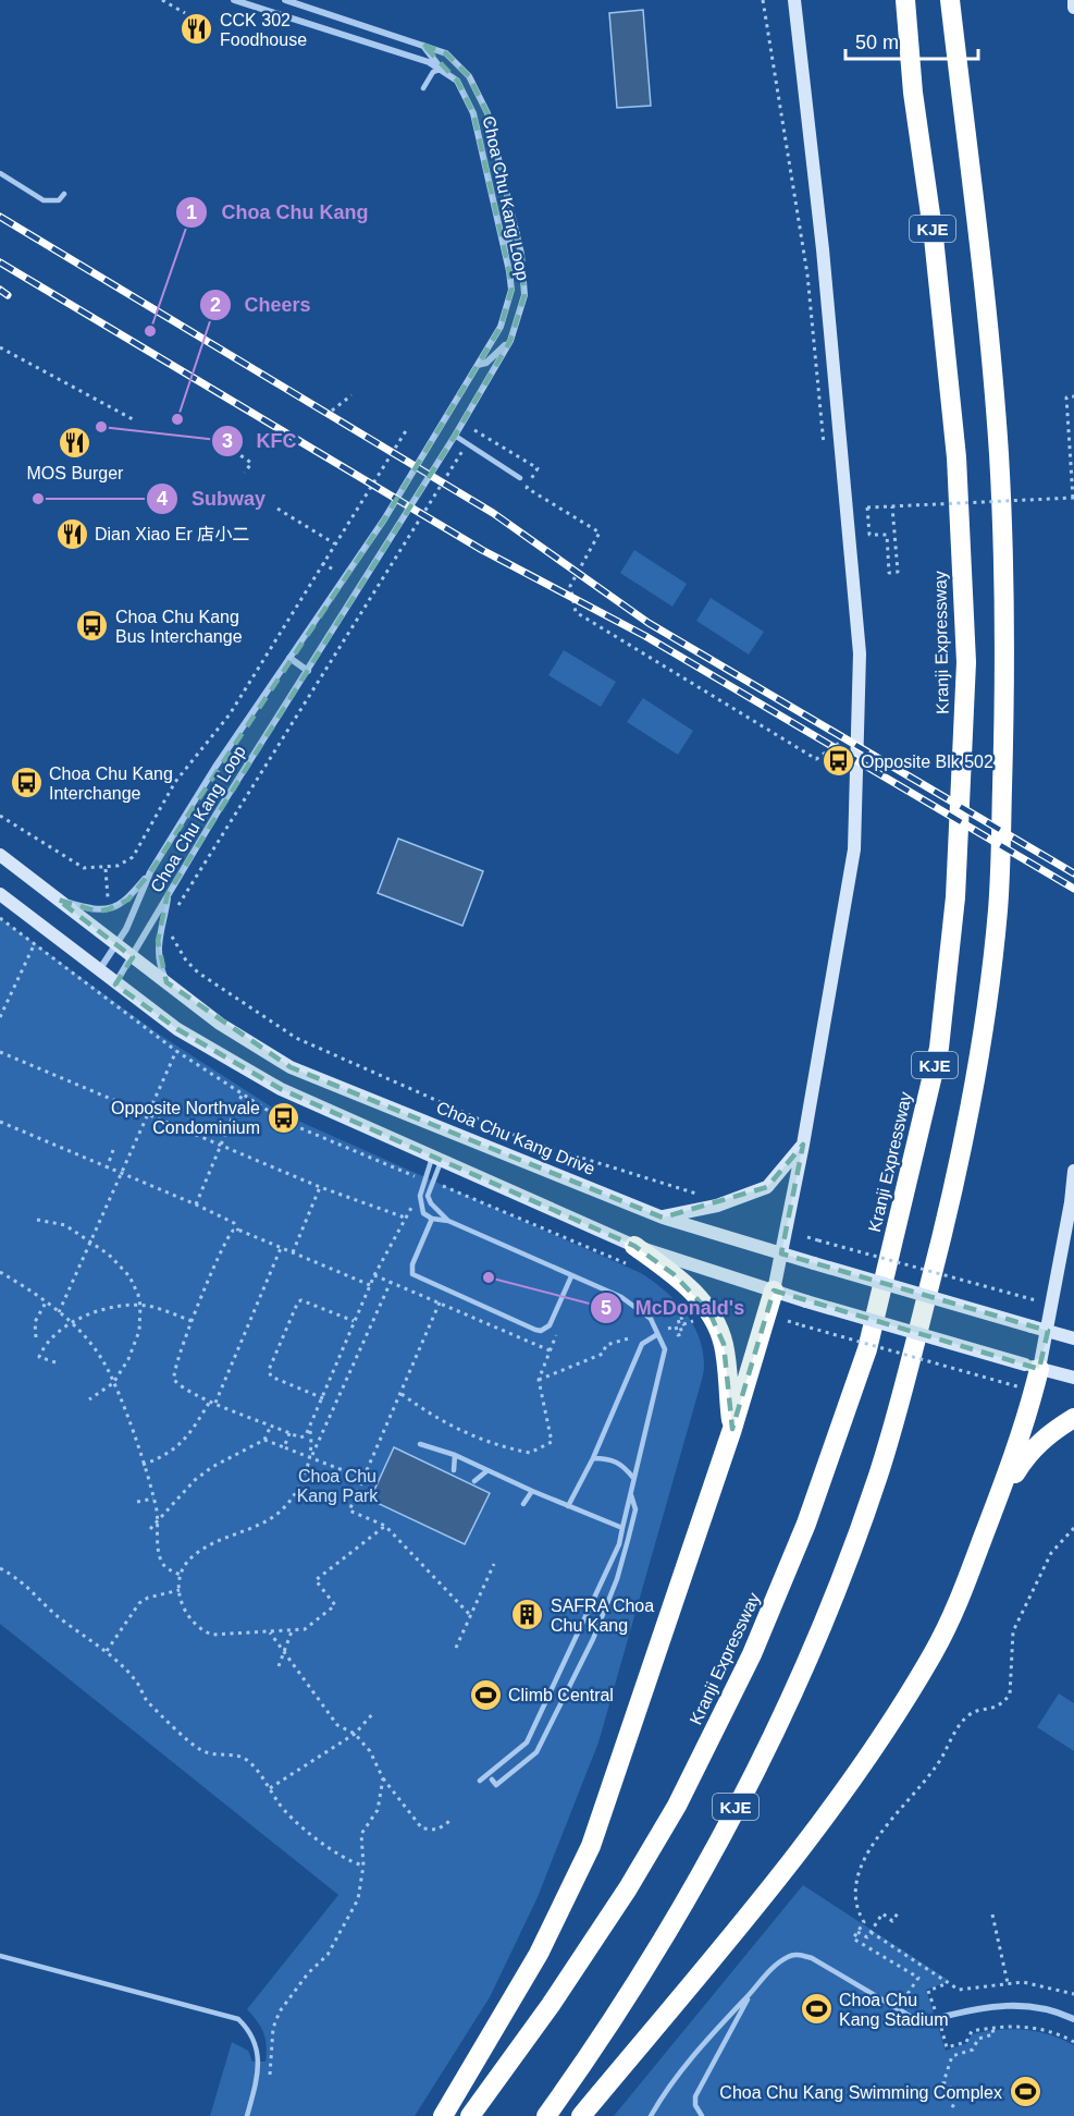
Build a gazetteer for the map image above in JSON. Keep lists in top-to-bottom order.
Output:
{
  "streets": {
    "highway": ["KJE", "Kranji Expressway"],
    "main road": ["Choa Chu Kang Drive"],
    "street": ["Choa Chu Kang Loop"]
  },
  "crossings": [
    ["Choa Chu Kang Loop", "Choa Chu Kang Drive"]
  ],
  "parks": ["Choa Chu Kang Park"],
  "places": {
    "restaurant": ["CCK 302 Foodhouse", "MOS Burger", "Dian Xiao Er 店小二"],
    "other": [
      "Choa Chu Kang",
      "Cheers",
      "KFC",
      "Subway",
      "McDonald's"
    ],
    "bus stop": [
      "Choa Chu Kang Bus Interchange",
      "Opposite Blk 502",
      "Choa Chu Kang Interchange",
      "Opposite Northvale Condominium"
    ],
    "building": ["SAFRA Choa Chu Kang"],
    "sports": ["Climb Central", "Choa Chu Kang Stadium", "Choa Chu Kang Swimming Complex"]
  },
  "scale_bar": "50 m"
}
